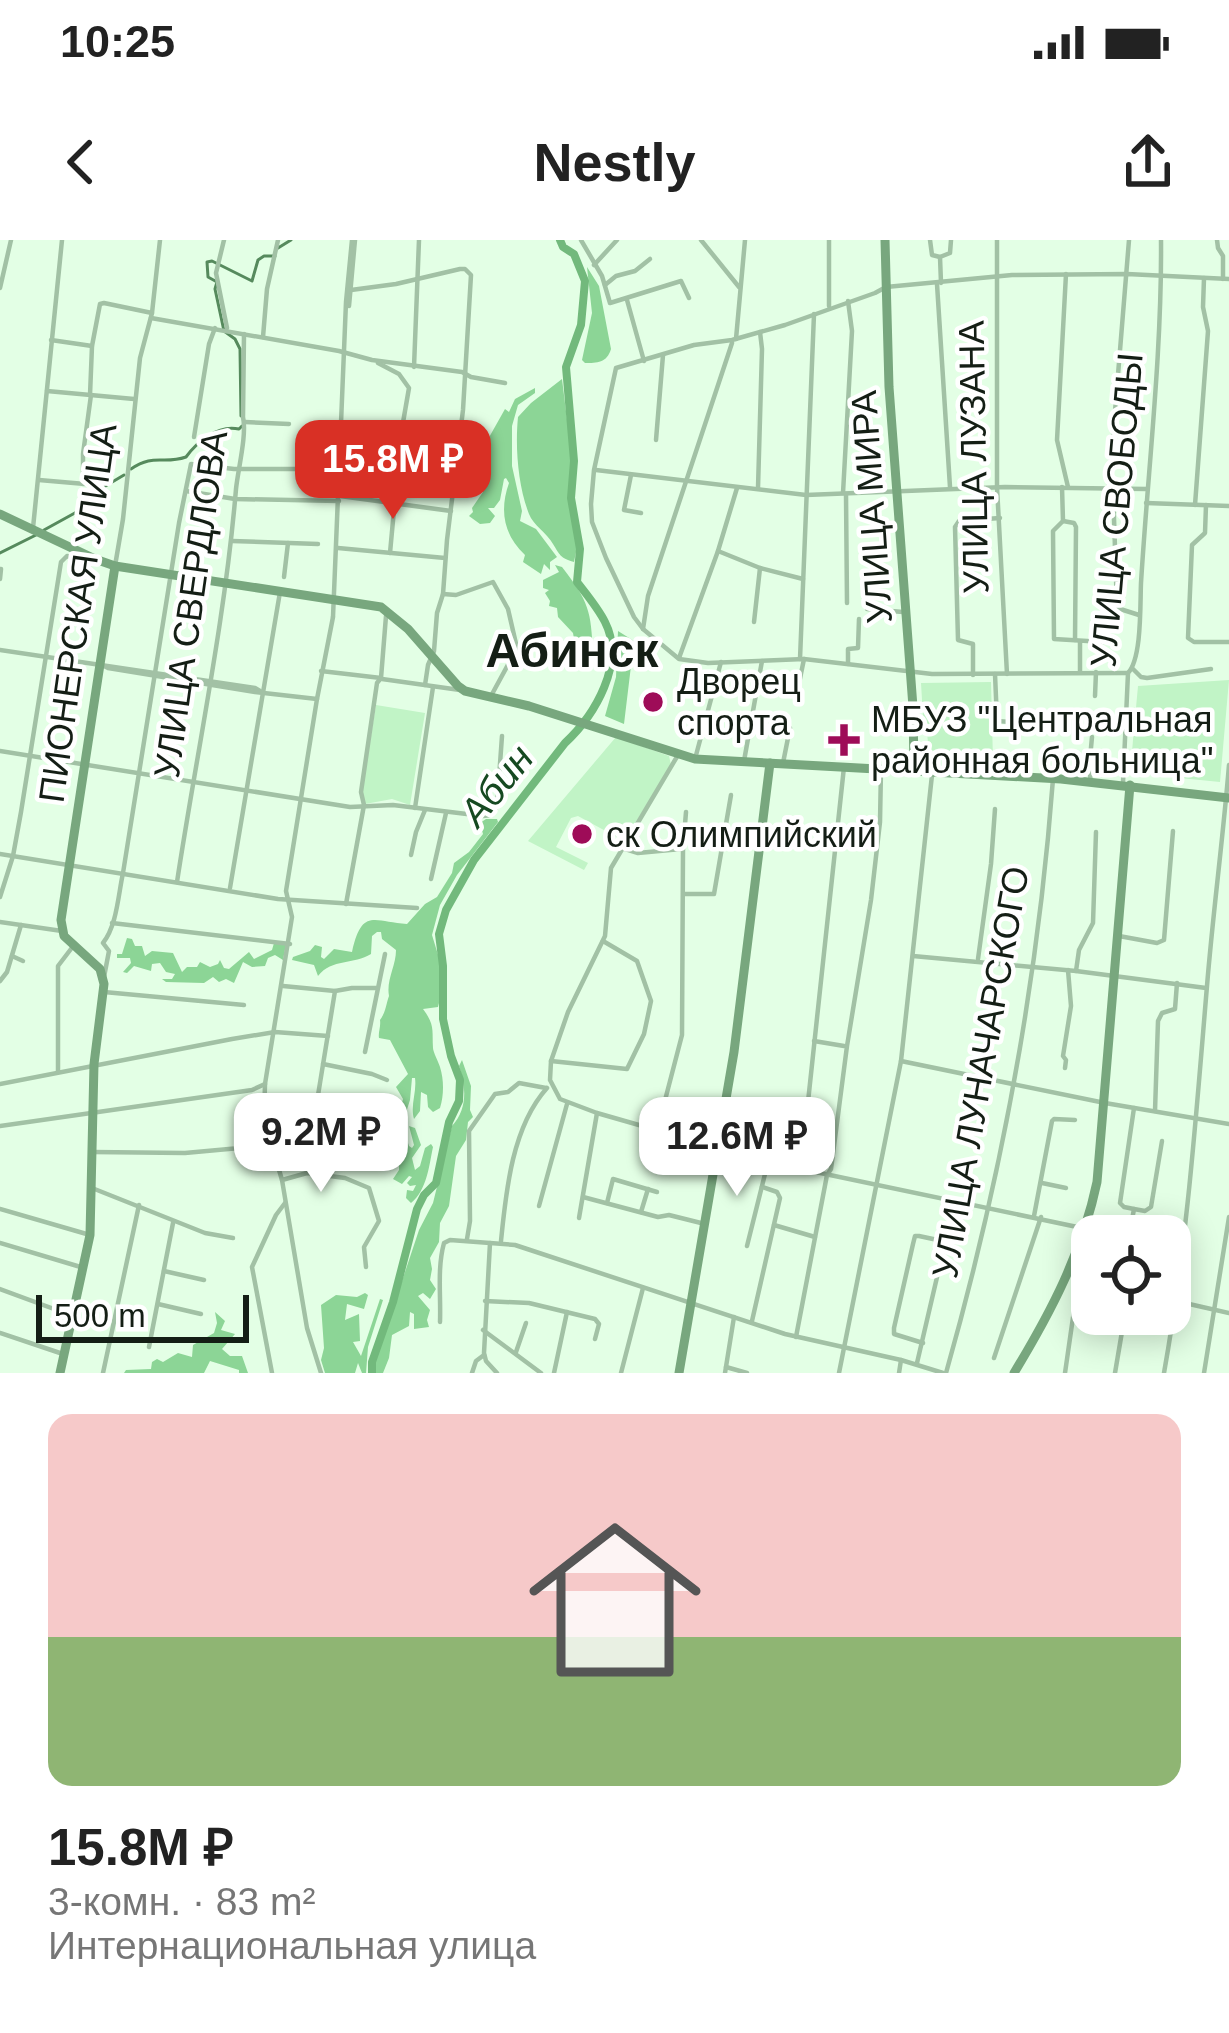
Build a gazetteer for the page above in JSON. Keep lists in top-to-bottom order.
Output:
{
  "streets": {
    "main road": ["УЛИЦА МИРА", "ПИОНЕРСКАЯ УЛИЦА"],
    "street": [
      "УЛИЦА ЛУЗАНА",
      "УЛИЦА СВОБОДЫ",
      "УЛИЦА СВЕРДЛОВА",
      "УЛИЦА ЛУНАЧАРСКОГО"
    ]
  },
  "districts": ["Абинск"],
  "water": ["Абин"],
  "places": {
    "other": ["Дворец спорта", "ск Олимпийский"],
    "health": ["МБУЗ \"Центральная районная больница\""]
  },
  "scale_bar": "500 m",
  "page": {
    "status": "10:25",
    "header": "Nestly",
    "price": ["15.8M ₽", "9.2M ₽", "12.6M ₽"],
    "scale": "500 m",
    "list": [
      {
        "name": "15.8M ₽",
        "note": "3-комн. · 83 m² · Интернациональная улица"
      }
    ]
  }
}
